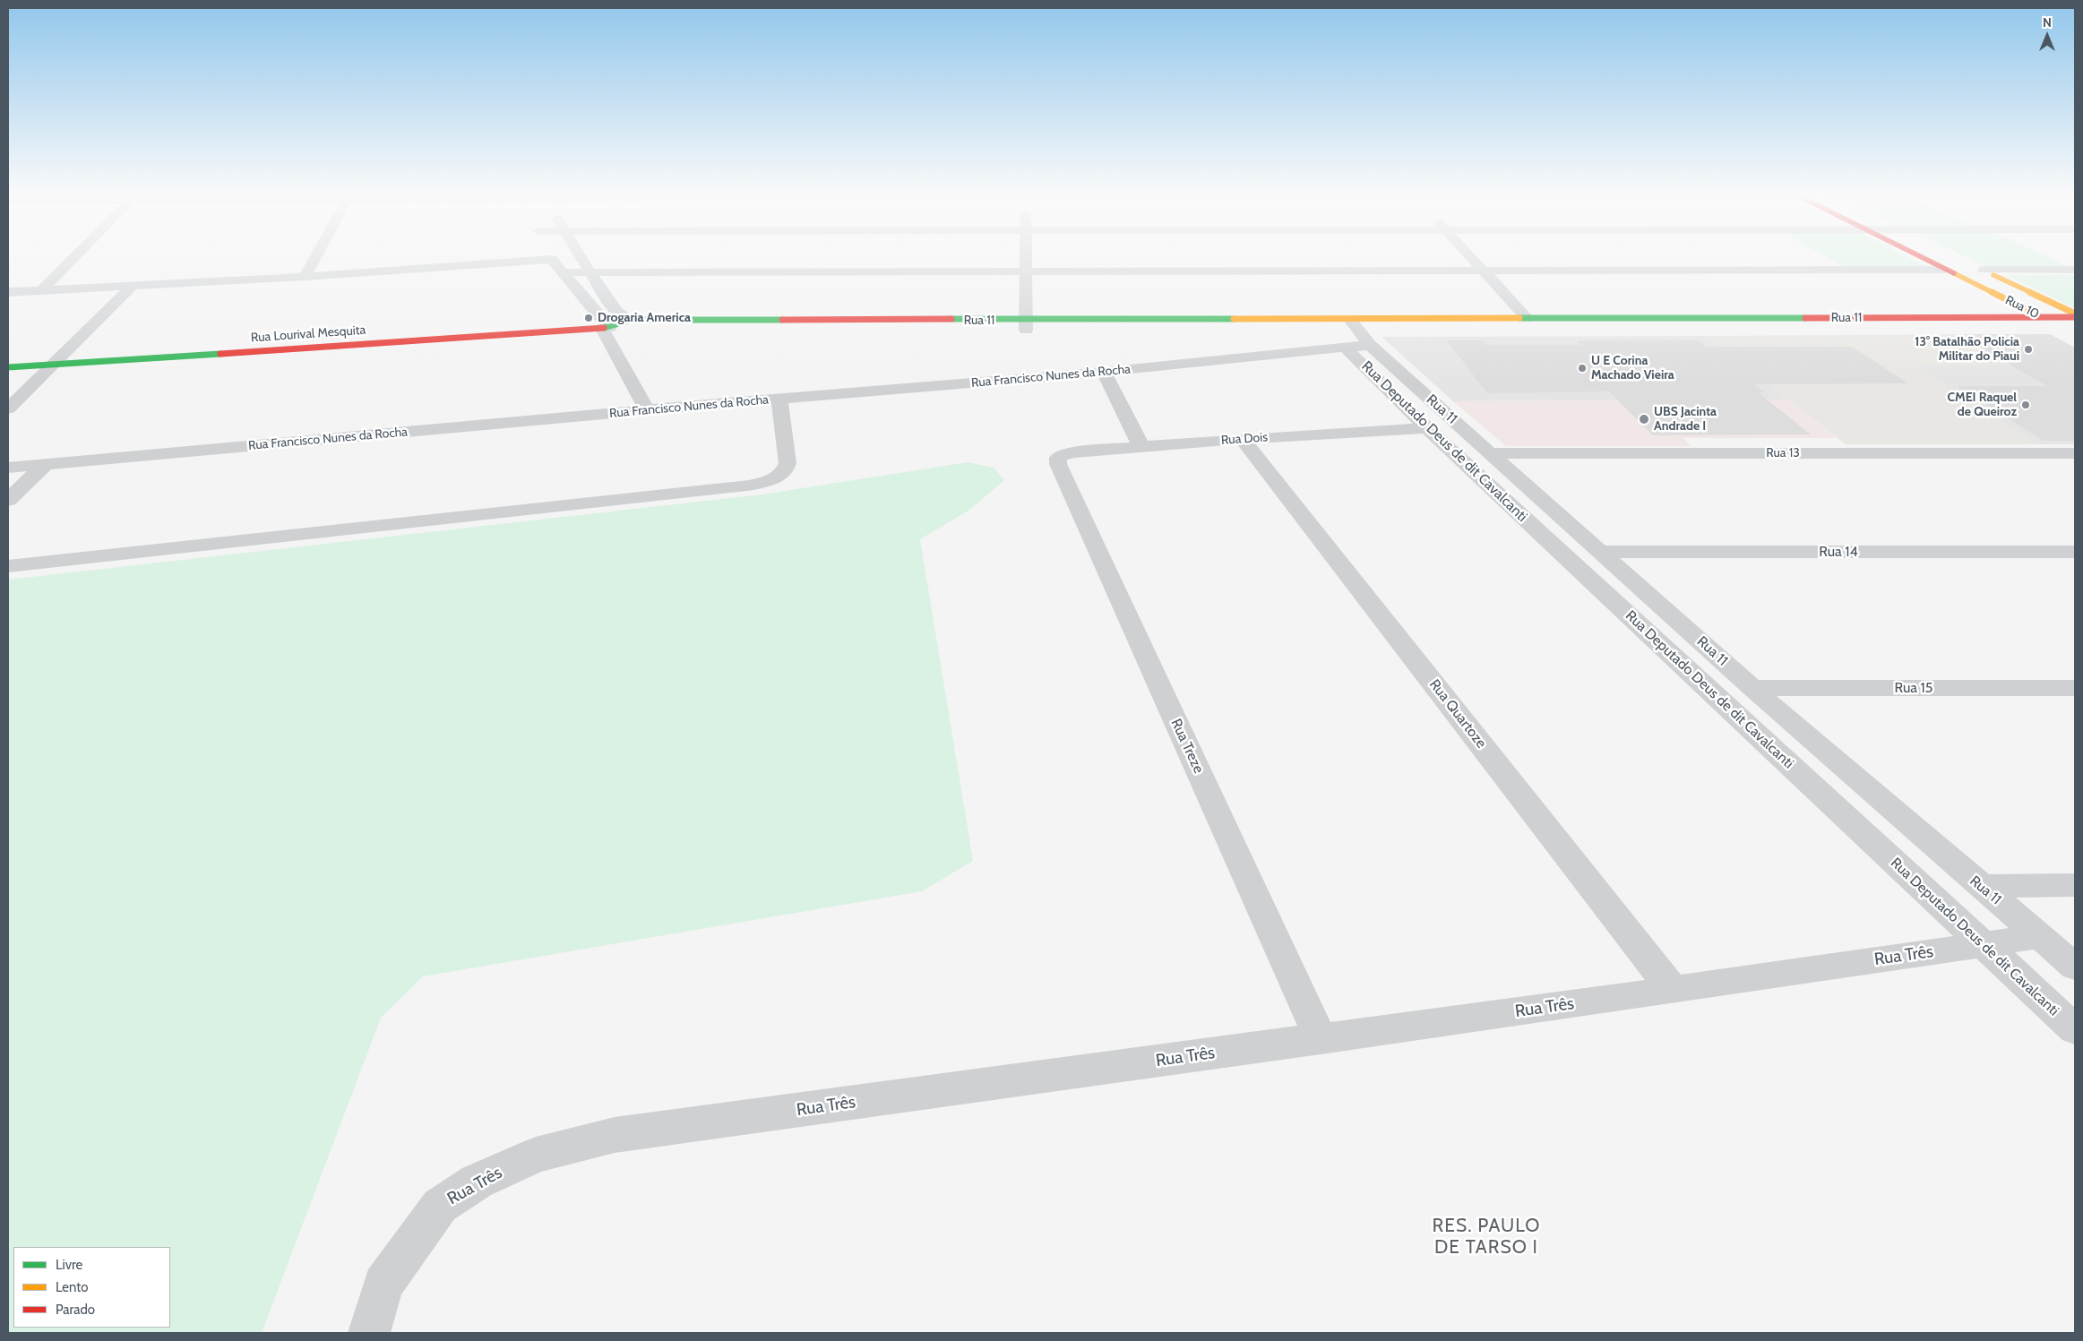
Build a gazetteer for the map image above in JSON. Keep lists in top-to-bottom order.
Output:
{
  "streets": {
    "main road": ["Rua 10", "Rua 11", "Rua Lourival Mesquita"],
    "street": [
      "Rua Francisco Nunes da Rocha",
      "Rua Dois",
      "Rua Deputado Deus de dit Cavalcanti",
      "Rua 13",
      "Rua 14",
      "Rua 15",
      "Rua Quartoze",
      "Rua Treze",
      "Rua Três"
    ]
  },
  "crossings": [
    ["Rua 10", "Rua 11"],
    ["Rua 11", "Rua Lourival Mesquita"],
    ["Rua 11", "Rua Francisco Nunes da Rocha"],
    ["Rua 11", "Rua Deputado Deus de dit Cavalcanti"],
    ["Rua 11", "Rua 13"],
    ["Rua 11", "Rua 14"],
    ["Rua 11", "Rua 15"],
    ["Rua 11", "Rua Três"],
    ["Rua Francisco Nunes da Rocha", "Rua Deputado Deus de dit Cavalcanti"],
    ["Rua Dois", "Rua Deputado Deus de dit Cavalcanti"],
    ["Rua Dois", "Rua Quartoze"],
    ["Rua Dois", "Rua Treze"],
    ["Rua Deputado Deus de dit Cavalcanti", "Rua Três"],
    ["Rua Quartoze", "Rua Três"],
    ["Rua Treze", "Rua Três"]
  ],
  "districts": ["RES. PAULO DE TARSO I"],
  "places": [
    "Drogaria America",
    "13° Batalhão Policia Militar do Piaui",
    "U E Corina Machado Vieira",
    "CMEI Raquel de Queiroz",
    "UBS Jacinta Andrade I"
  ],
  "legend": ["Livre", "Lento", "Parado"],
  "north": "top"
}
